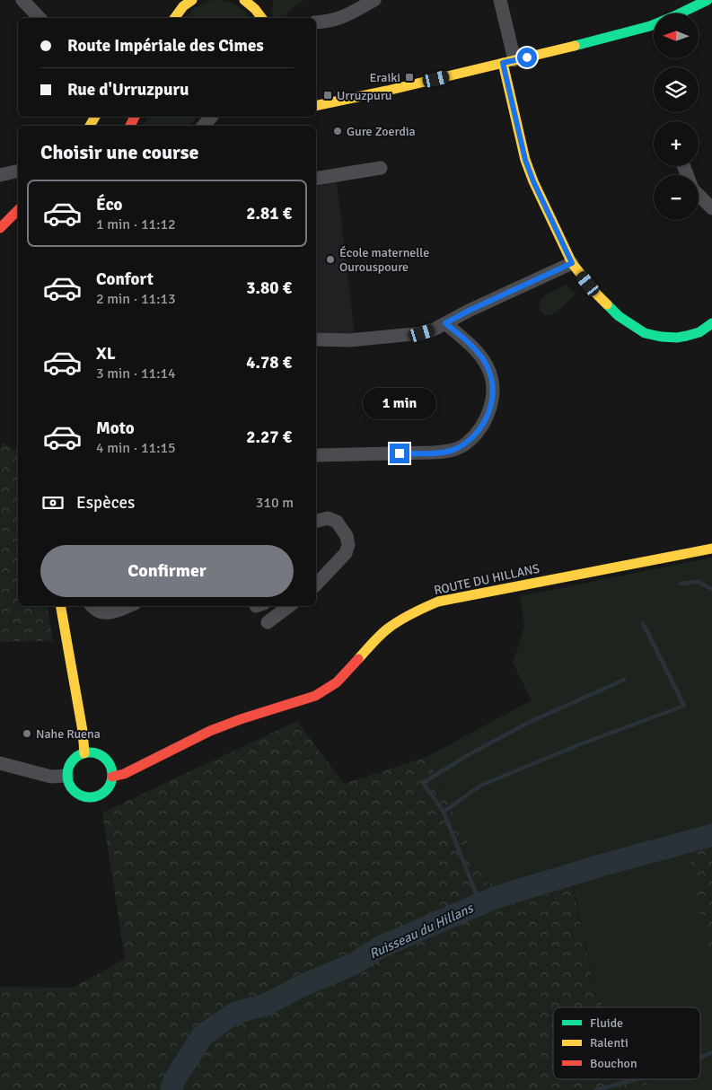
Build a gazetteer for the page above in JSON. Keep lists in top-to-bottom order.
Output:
{
  "streets": {
    "street": ["ROUTE DU HILLANS"]
  },
  "water": ["Ruisseau du Hillans"],
  "places": {
    "transit": ["Eraiki", "Urruzpuru"],
    "other": ["Gure Zoerdia", "École maternelle Ourouspoure", "Nahe Ruena"]
  },
  "legend": ["Fluide", "Ralenti", "Bouchon"],
  "north": "left",
  "page": {
    "map_buttons": ["+", "−"],
    "banner": ["Route Impériale des Cimes", "Rue d'Urruzpuru"],
    "heading": "Choisir une course",
    "list": [
      {
        "name": "Éco",
        "note": "1 min · 11:12",
        "value": "2.81 €"
      },
      {
        "name": "Confort",
        "note": "2 min · 11:13",
        "value": "3.80 €"
      },
      {
        "name": "XL",
        "note": "3 min · 11:14",
        "value": "4.78 €"
      },
      {
        "name": "Moto",
        "note": "4 min · 11:15",
        "value": "2.27 €"
      }
    ],
    "bubble": "1 min",
    "pay": ["Espèces", "310 m"],
    "buttons": "Confirmer"
  }
}
